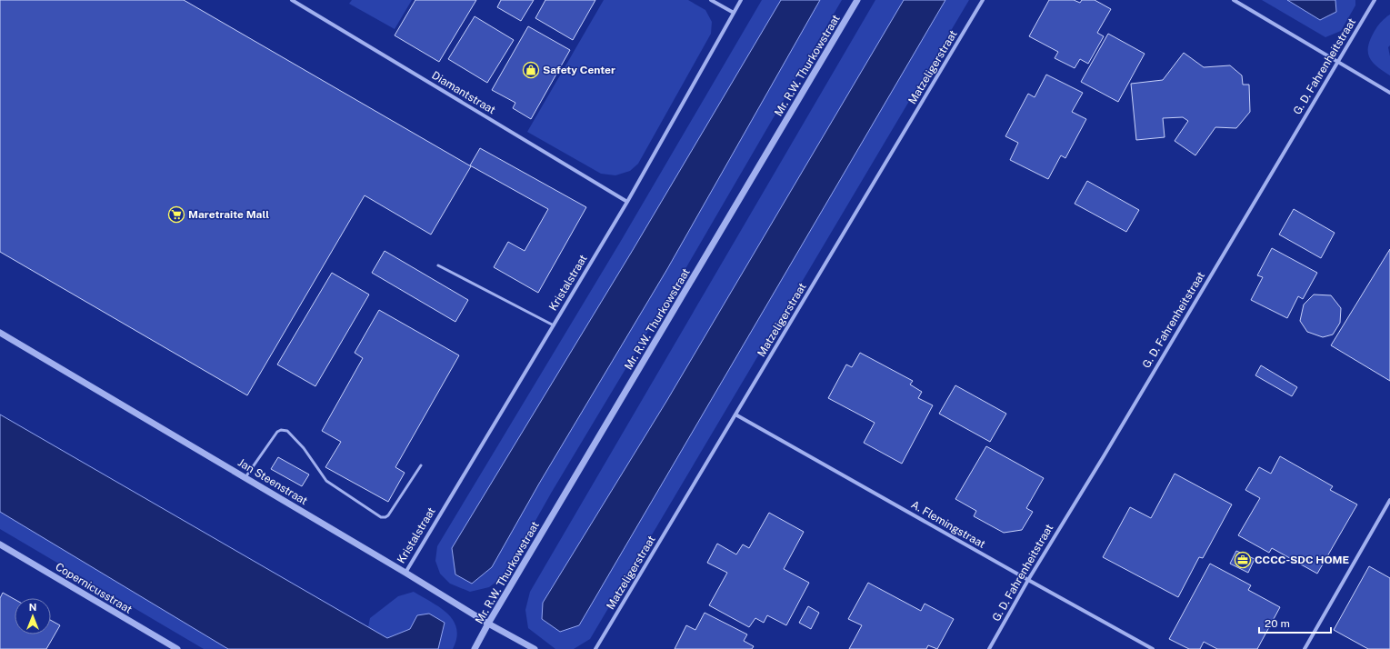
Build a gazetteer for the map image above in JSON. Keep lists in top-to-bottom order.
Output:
{
  "streets": {
    "street": [
      "Mr. R.W. Thurkowstraat",
      "G. D. Fahrenheitstraat",
      "Matzeligerstraat",
      "Diamantstraat",
      "Kristalstraat",
      "Jan Steenstraat",
      "A. Flemingstraat",
      "Copernicusstraat"
    ]
  },
  "crossings": [
    ["Mr. R.W. Thurkowstraat", "Jan Steenstraat"],
    ["G. D. Fahrenheitstraat", "A. Flemingstraat"],
    ["Matzeligerstraat", "A. Flemingstraat"],
    ["Diamantstraat", "Kristalstraat"],
    ["Kristalstraat", "Jan Steenstraat"]
  ],
  "places": {
    "shop": ["Safety Center"],
    "supermarket": ["Maretraite Mall"],
    "office": ["CCCC-SDC HOME"]
  },
  "scale_bar": "20 m",
  "north": "top"
}
